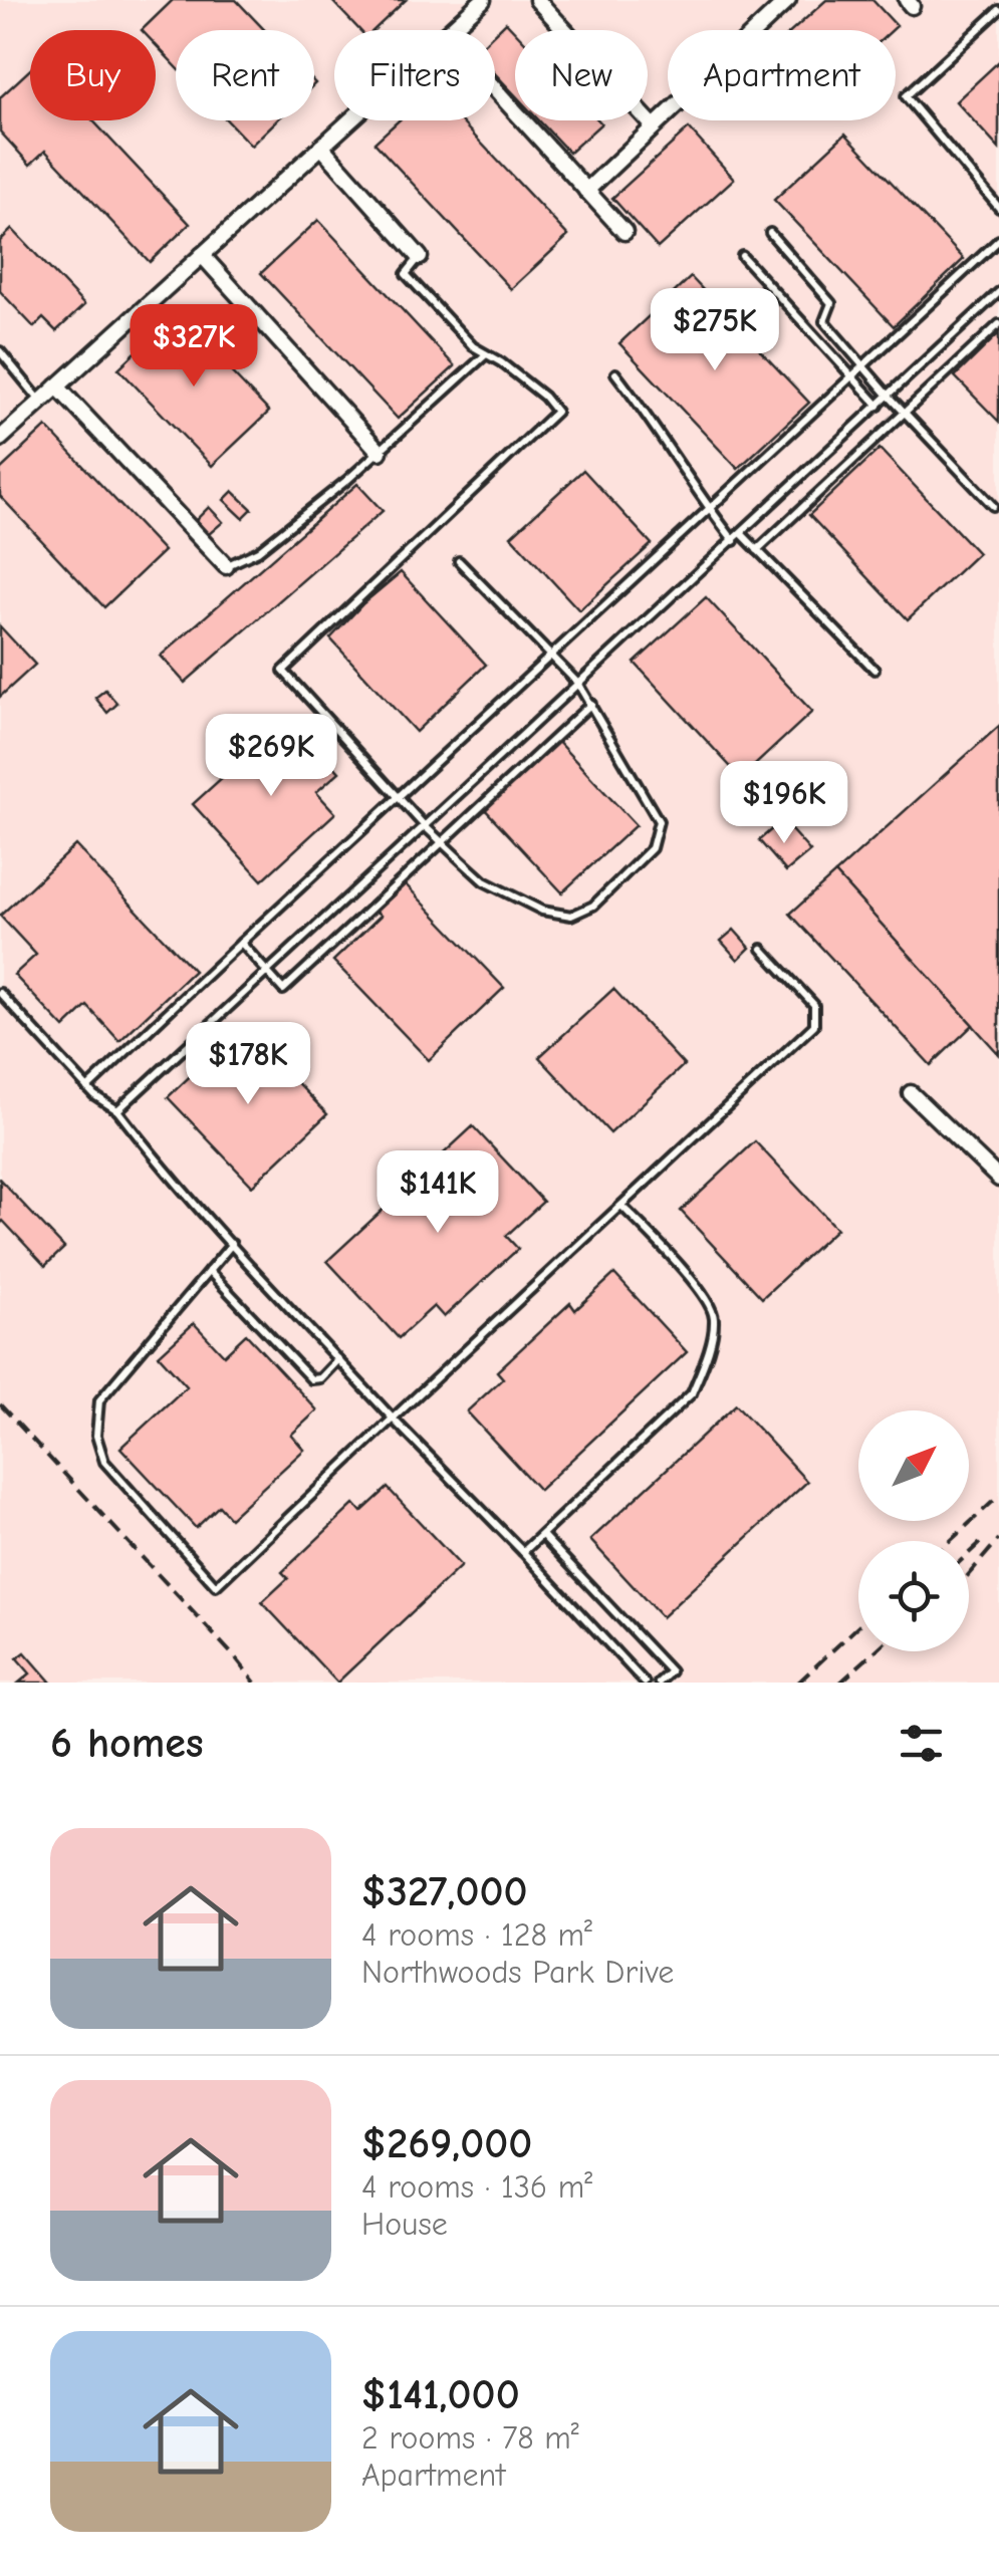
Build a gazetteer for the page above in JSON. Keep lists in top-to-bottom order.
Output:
{
  "north": "top right",
  "page": {
    "chip": [
      "Buy",
      "Rent",
      "Filters",
      "New",
      "Apartment"
    ],
    "price": [
      "$275K",
      "$327K",
      "$269K",
      "$196K",
      "$178K",
      "$141K"
    ],
    "heading": "6 homes",
    "list": [
      {
        "name": "$327,000",
        "note": "4 rooms · 128 m² · Northwoods Park Drive"
      },
      {
        "name": "$269,000",
        "note": "4 rooms · 136 m² · House"
      },
      {
        "name": "$141,000",
        "note": "2 rooms · 78 m² · Apartment"
      }
    ]
  }
}
